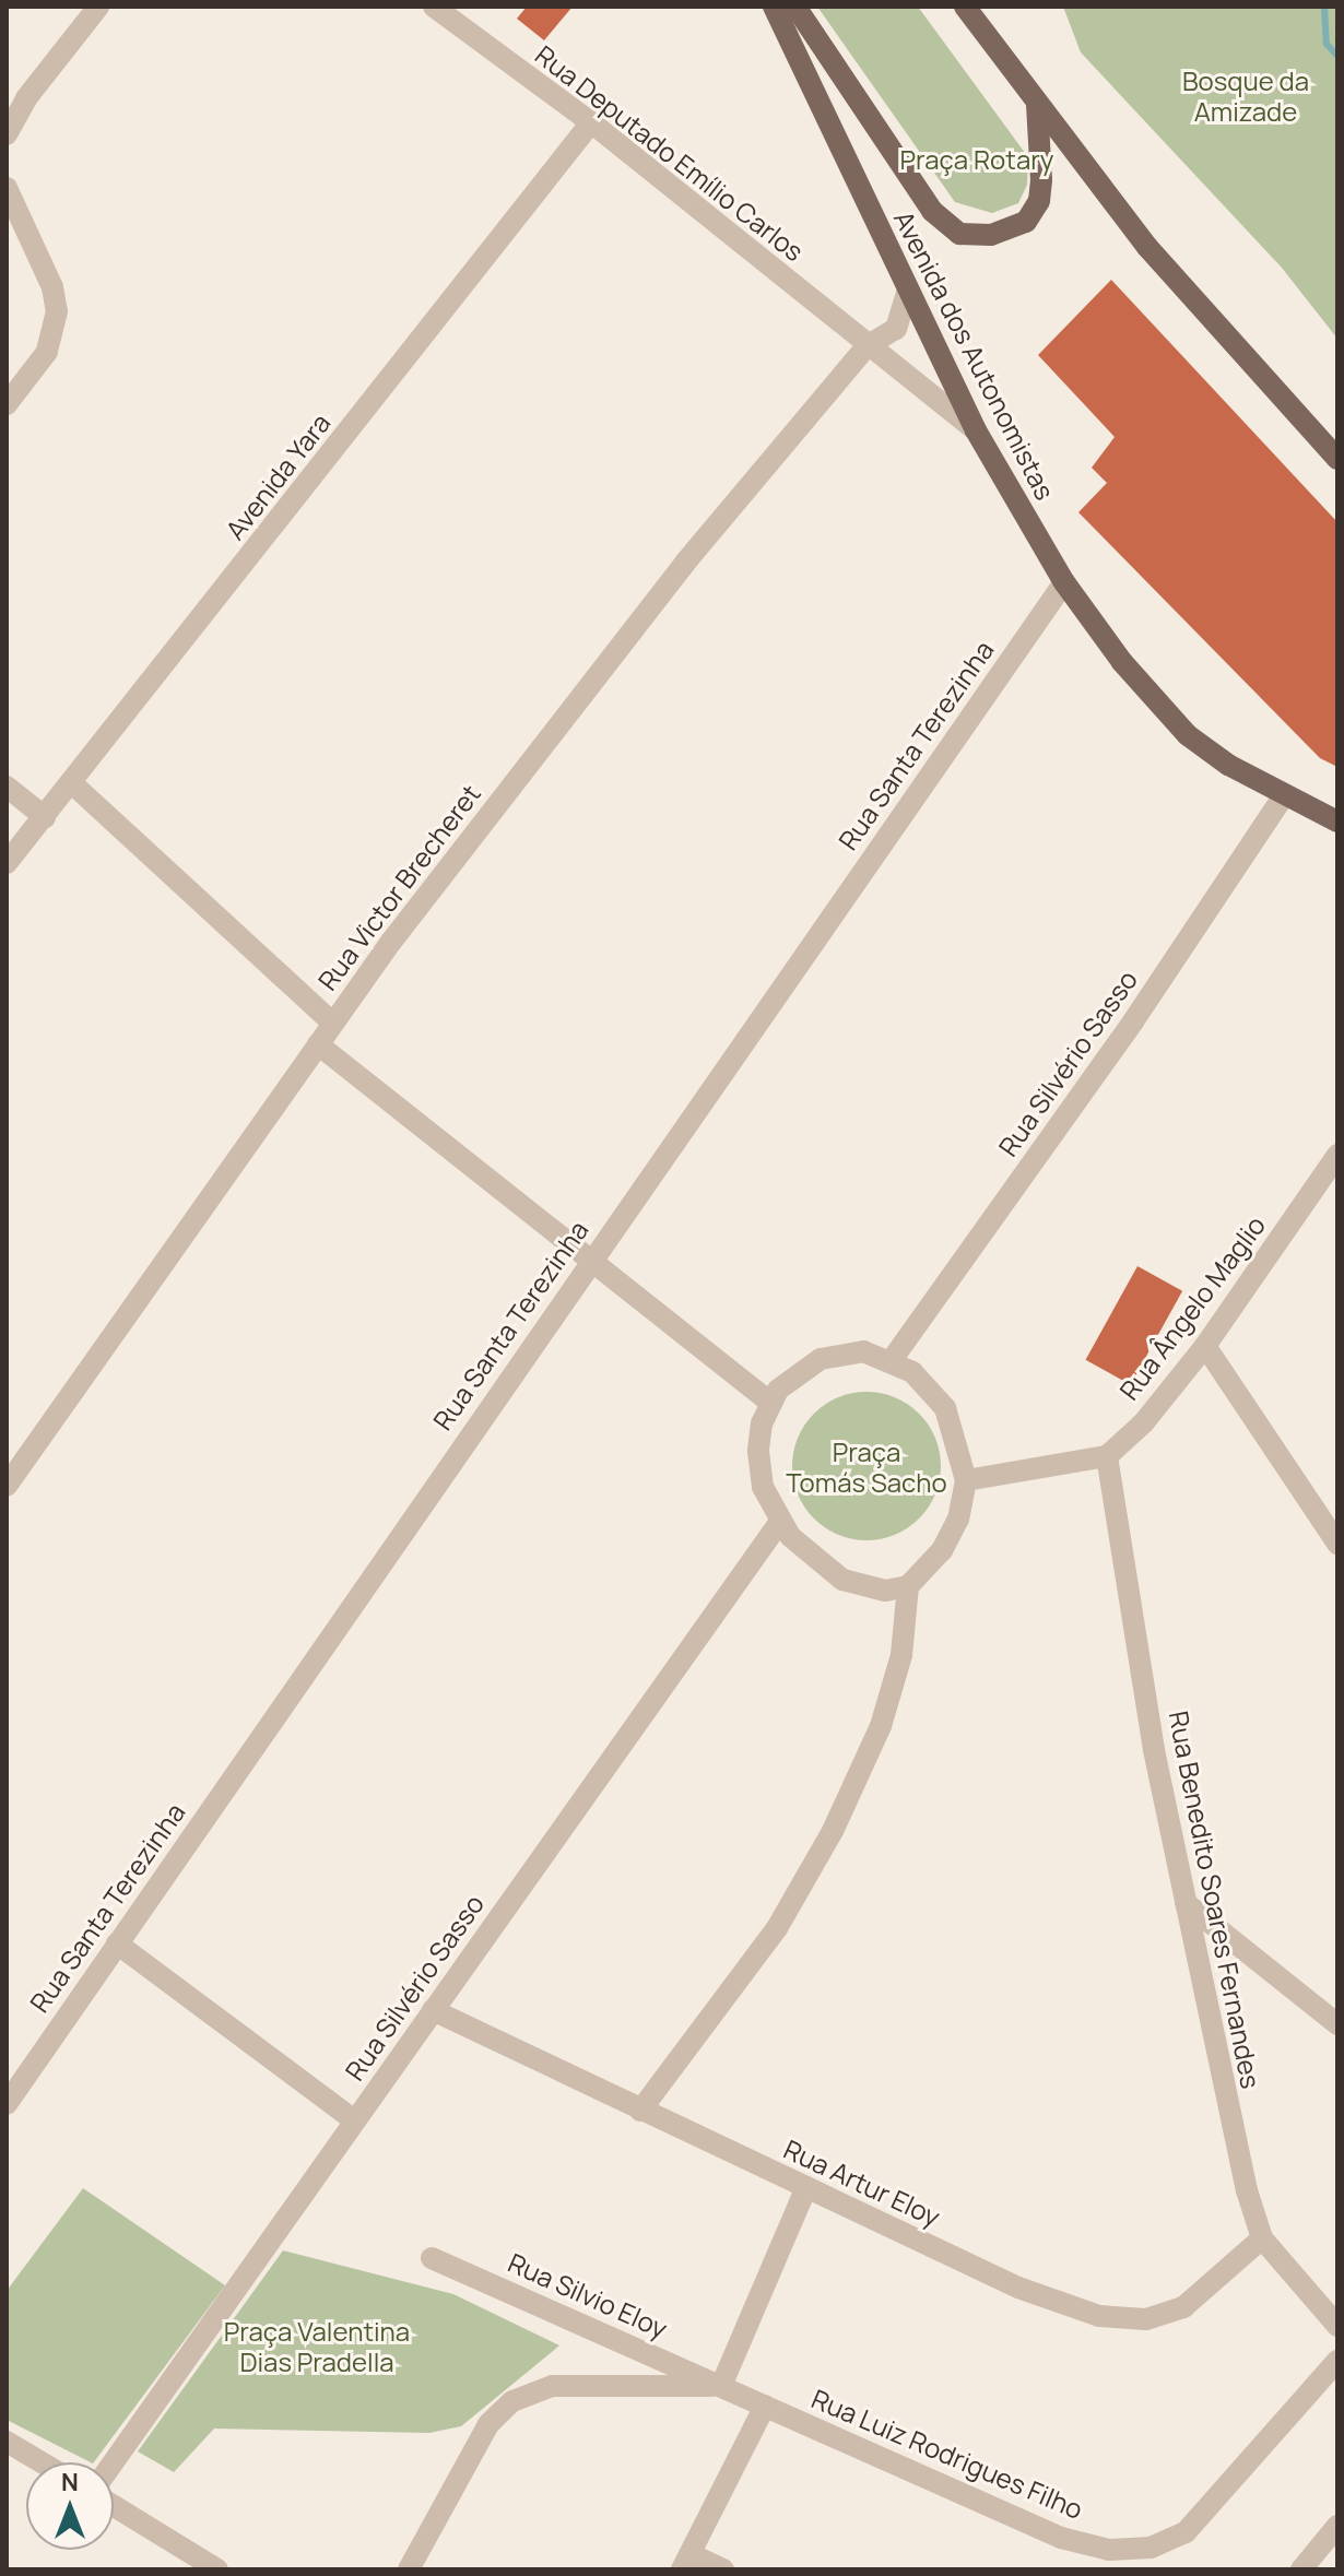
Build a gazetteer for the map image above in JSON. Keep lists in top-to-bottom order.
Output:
{
  "streets": {
    "main road": ["Avenida dos Autonomistas"],
    "street": [
      "Rua Deputado Emílio Carlos",
      "Avenida Yara",
      "Rua Santa Terezinha",
      "Rua Victor Brecheret",
      "Rua Silvério Sasso",
      "Rua Ângelo Maglio",
      "Rua Benedito Soares Fernandes",
      "Rua Artur Eloy",
      "Rua Silvio Eloy",
      "Rua Luiz Rodrigues Filho"
    ]
  },
  "crossings": [
    ["Rua Deputado Emílio Carlos", "Avenida dos Autonomistas"],
    ["Rua Deputado Emílio Carlos", "Avenida Yara"],
    ["Rua Deputado Emílio Carlos", "Rua Victor Brecheret"],
    ["Avenida dos Autonomistas", "Rua Santa Terezinha"],
    ["Avenida dos Autonomistas", "Rua Silvério Sasso"],
    ["Rua Silvério Sasso", "Rua Artur Eloy"],
    ["Rua Ângelo Maglio", "Rua Benedito Soares Fernandes"],
    ["Rua Benedito Soares Fernandes", "Rua Artur Eloy"],
    ["Rua Silvio Eloy", "Rua Luiz Rodrigues Filho"]
  ],
  "parks": [
    "Bosque da Amizade",
    "Praça Rotary",
    "Praça Tomás Sacho",
    "Praça Valentina Dias Pradella"
  ],
  "north": "top"
}
